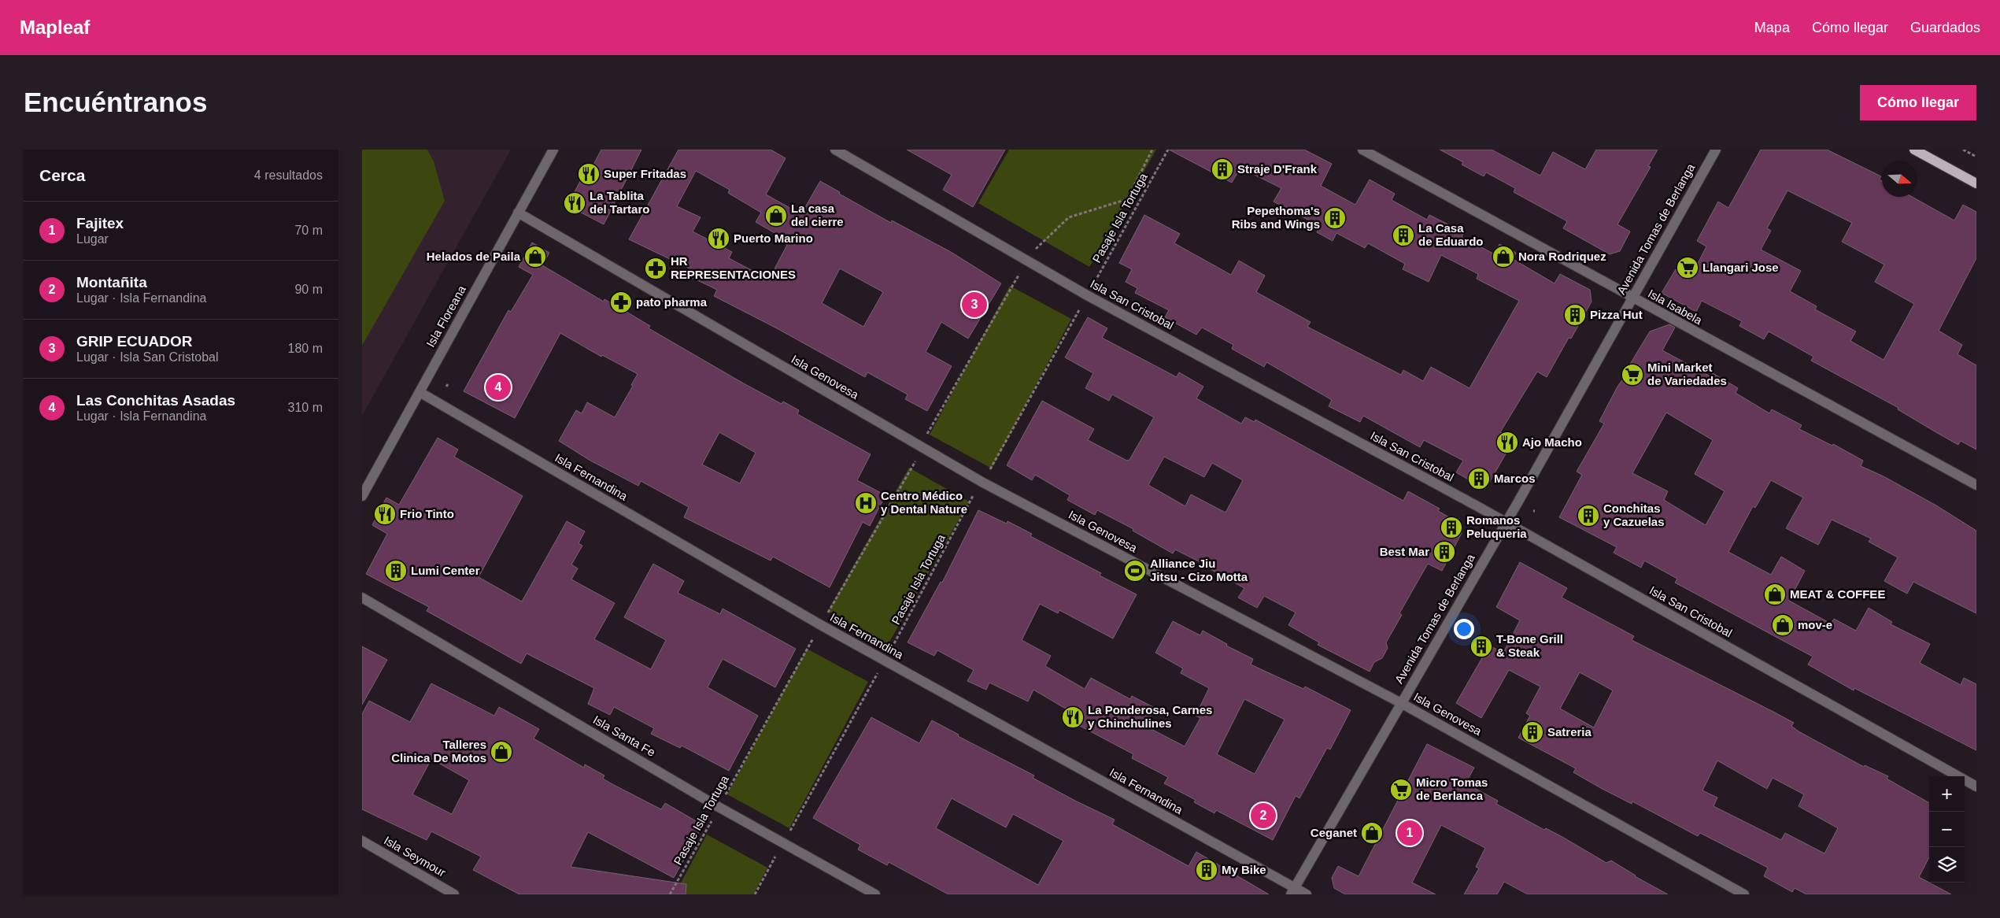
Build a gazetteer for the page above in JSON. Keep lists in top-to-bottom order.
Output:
{
  "streets": {
    "street": [
      "Avenida Tomas de Berlanga",
      "Isla San Cristobal",
      "Isla Isabela",
      "Isla Floreana",
      "Isla Genovesa",
      "Isla Fernandina",
      "Isla Santa Fe",
      "Isla Seymour"
    ],
    "path": ["Pasaje Isla Tortuga"]
  },
  "crossings": [
    ["Pasaje Isla Tortuga", "Isla San Cristobal"],
    ["Pasaje Isla Tortuga", "Isla Genovesa"],
    ["Pasaje Isla Tortuga", "Isla Fernandina"],
    ["Pasaje Isla Tortuga", "Isla Santa Fe"],
    ["Avenida Tomas de Berlanga", "Isla San Cristobal"],
    ["Avenida Tomas de Berlanga", "Isla Isabela"],
    ["Avenida Tomas de Berlanga", "Isla Genovesa"],
    ["Avenida Tomas de Berlanga", "Isla Fernandina"],
    ["Isla Floreana", "Isla Genovesa"],
    ["Isla Floreana", "Isla Fernandina"]
  ],
  "places": {
    "building": [
      "Straje D'Frank",
      "Pepethoma's Ribs and Wings",
      "La Casa de Eduardo",
      "Pizza Hut",
      "Marcos",
      "Conchitas y Cazuelas",
      "Romanos Peluqueria",
      "Best Mar",
      "Lumi Center",
      "T-Bone Grill & Steak",
      "Satreria",
      "My Bike"
    ],
    "restaurant": [
      "Super Fritadas",
      "La Tablita del Tartaro",
      "Puerto Marino",
      "Ajo Macho",
      "Frio Tinto",
      "La Ponderosa, Carnes y Chinchulines"
    ],
    "shop": [
      "La casa del cierre",
      "Helados de Paila",
      "Nora Rodriquez",
      "MEAT & COFFEE",
      "mov-e",
      "Talleres Clinica De Motos",
      "Ceganet"
    ],
    "supermarket": ["Llangari Jose", "Mini Market de Variedades", "Micro Tomas de Berlanca"],
    "pharmacy": ["HR REPRESENTACIONES", "pato pharma"],
    "hospital": ["Centro Médico y Dental Nature"],
    "sports": ["Alliance Jiu Jitsu - Cizo Motta"]
  },
  "north": "right",
  "page": {
    "header": "Mapleaf",
    "nav": ["Mapa", "Cómo llegar", "Guardados"],
    "buttons": "Cómo llegar",
    "title": "Encuéntranos",
    "heading": ["Cerca", "4 resultados"],
    "list": [
      {
        "mark": "1",
        "name": "Fajitex",
        "note": "Lugar",
        "value": "70 m"
      },
      {
        "mark": "2",
        "name": "Montañita",
        "note": "Lugar · Isla Fernandina",
        "value": "90 m"
      },
      {
        "mark": "3",
        "name": "GRIP ECUADOR",
        "note": "Lugar · Isla San Cristobal",
        "value": "180 m"
      },
      {
        "mark": "4",
        "name": "Las Conchitas Asadas",
        "note": "Lugar · Isla Fernandina",
        "value": "310 m"
      }
    ],
    "pins": [
      "3",
      "4",
      "2",
      "1"
    ],
    "map_buttons": ["+", "−"]
  }
}
